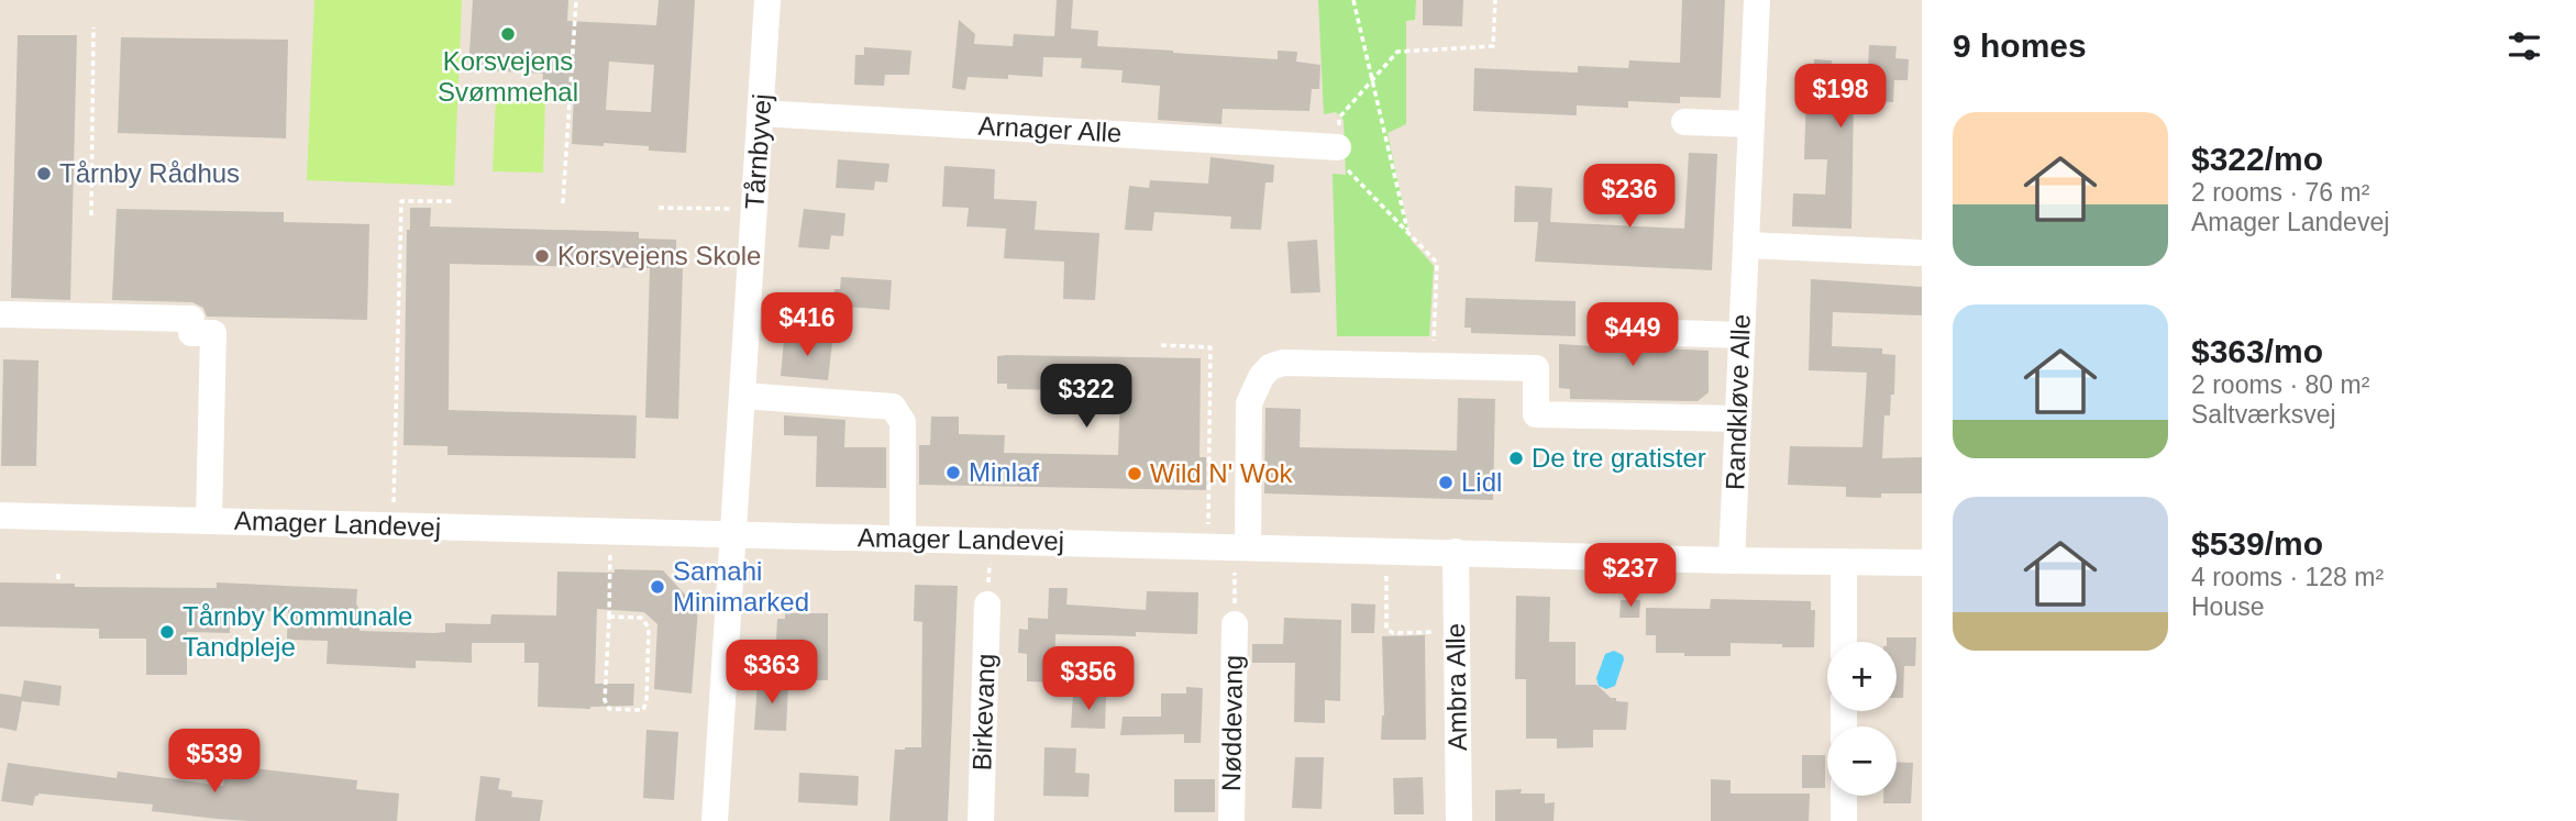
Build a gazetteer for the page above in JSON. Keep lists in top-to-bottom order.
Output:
{
  "streets": {
    "street": [
      "Arnager Alle",
      "Tårnbyvej",
      "Randkløve Alle",
      "Amager Landevej",
      "Ambra Alle",
      "Birkevang",
      "Nøddevang"
    ]
  },
  "crossings": [
    ["Arnager Alle", "Tårnbyvej"],
    ["Tårnbyvej", "Amager Landevej"],
    ["Randkløve Alle", "Amager Landevej"],
    ["Amager Landevej", "Ambra Alle"]
  ],
  "places": [
    "Korsvejens Svømmehal",
    "Tårnby Rådhus",
    "Korsvejens Skole",
    "De tre gratister",
    "Minlaf",
    "Wild N' Wok",
    "Lidl",
    "Samahi Minimarked",
    "Tårnby Kommunale Tandpleje"
  ],
  "page": {
    "heading": "9 homes",
    "price": [
      "$198",
      "$236",
      "$416",
      "$449",
      "$322",
      "$237",
      "$363",
      "$356",
      "$539"
    ],
    "list": [
      {
        "name": "$322/mo",
        "note": "2 rooms · 76 m² · Amager Landevej"
      },
      {
        "name": "$363/mo",
        "note": "2 rooms · 80 m² · Saltværksvej"
      },
      {
        "name": "$539/mo",
        "note": "4 rooms · 128 m² · House"
      }
    ],
    "map_buttons": ["+", "−"]
  }
}
